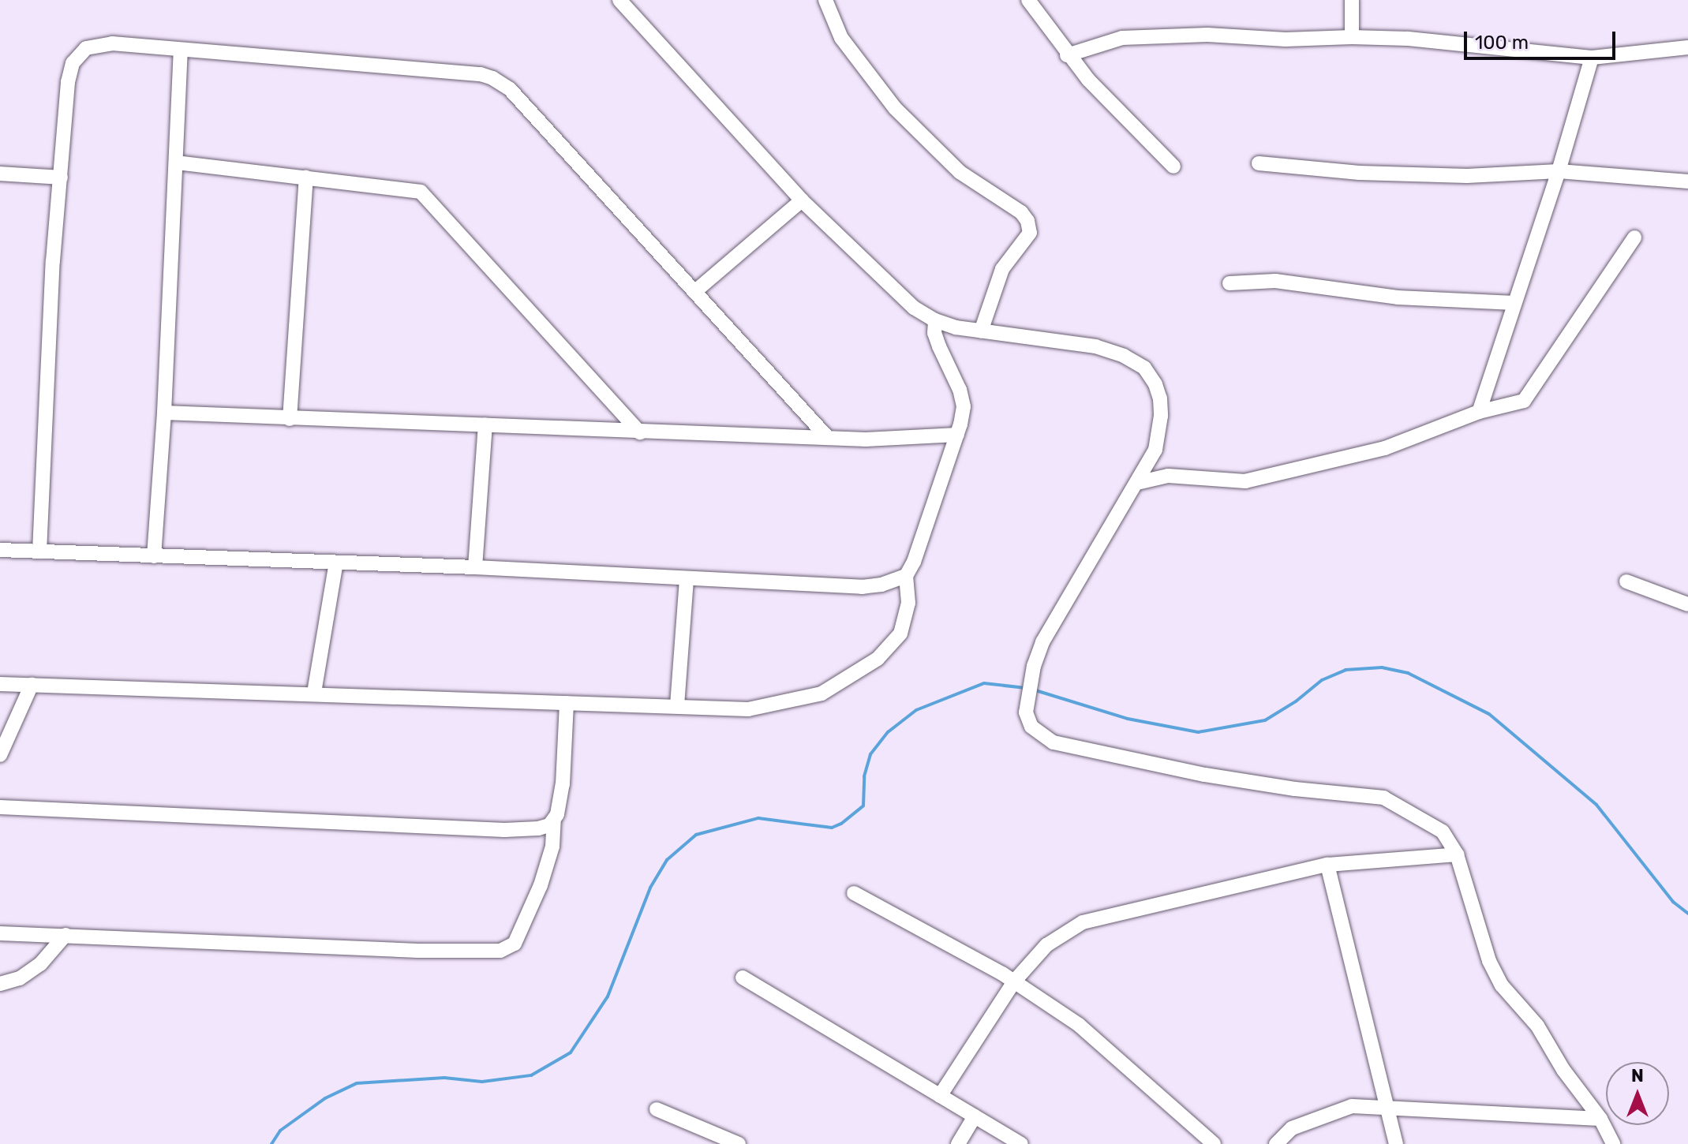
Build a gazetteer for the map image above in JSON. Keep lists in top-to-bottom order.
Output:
{
  "scale_bar": "100 m",
  "north": "top"
}
